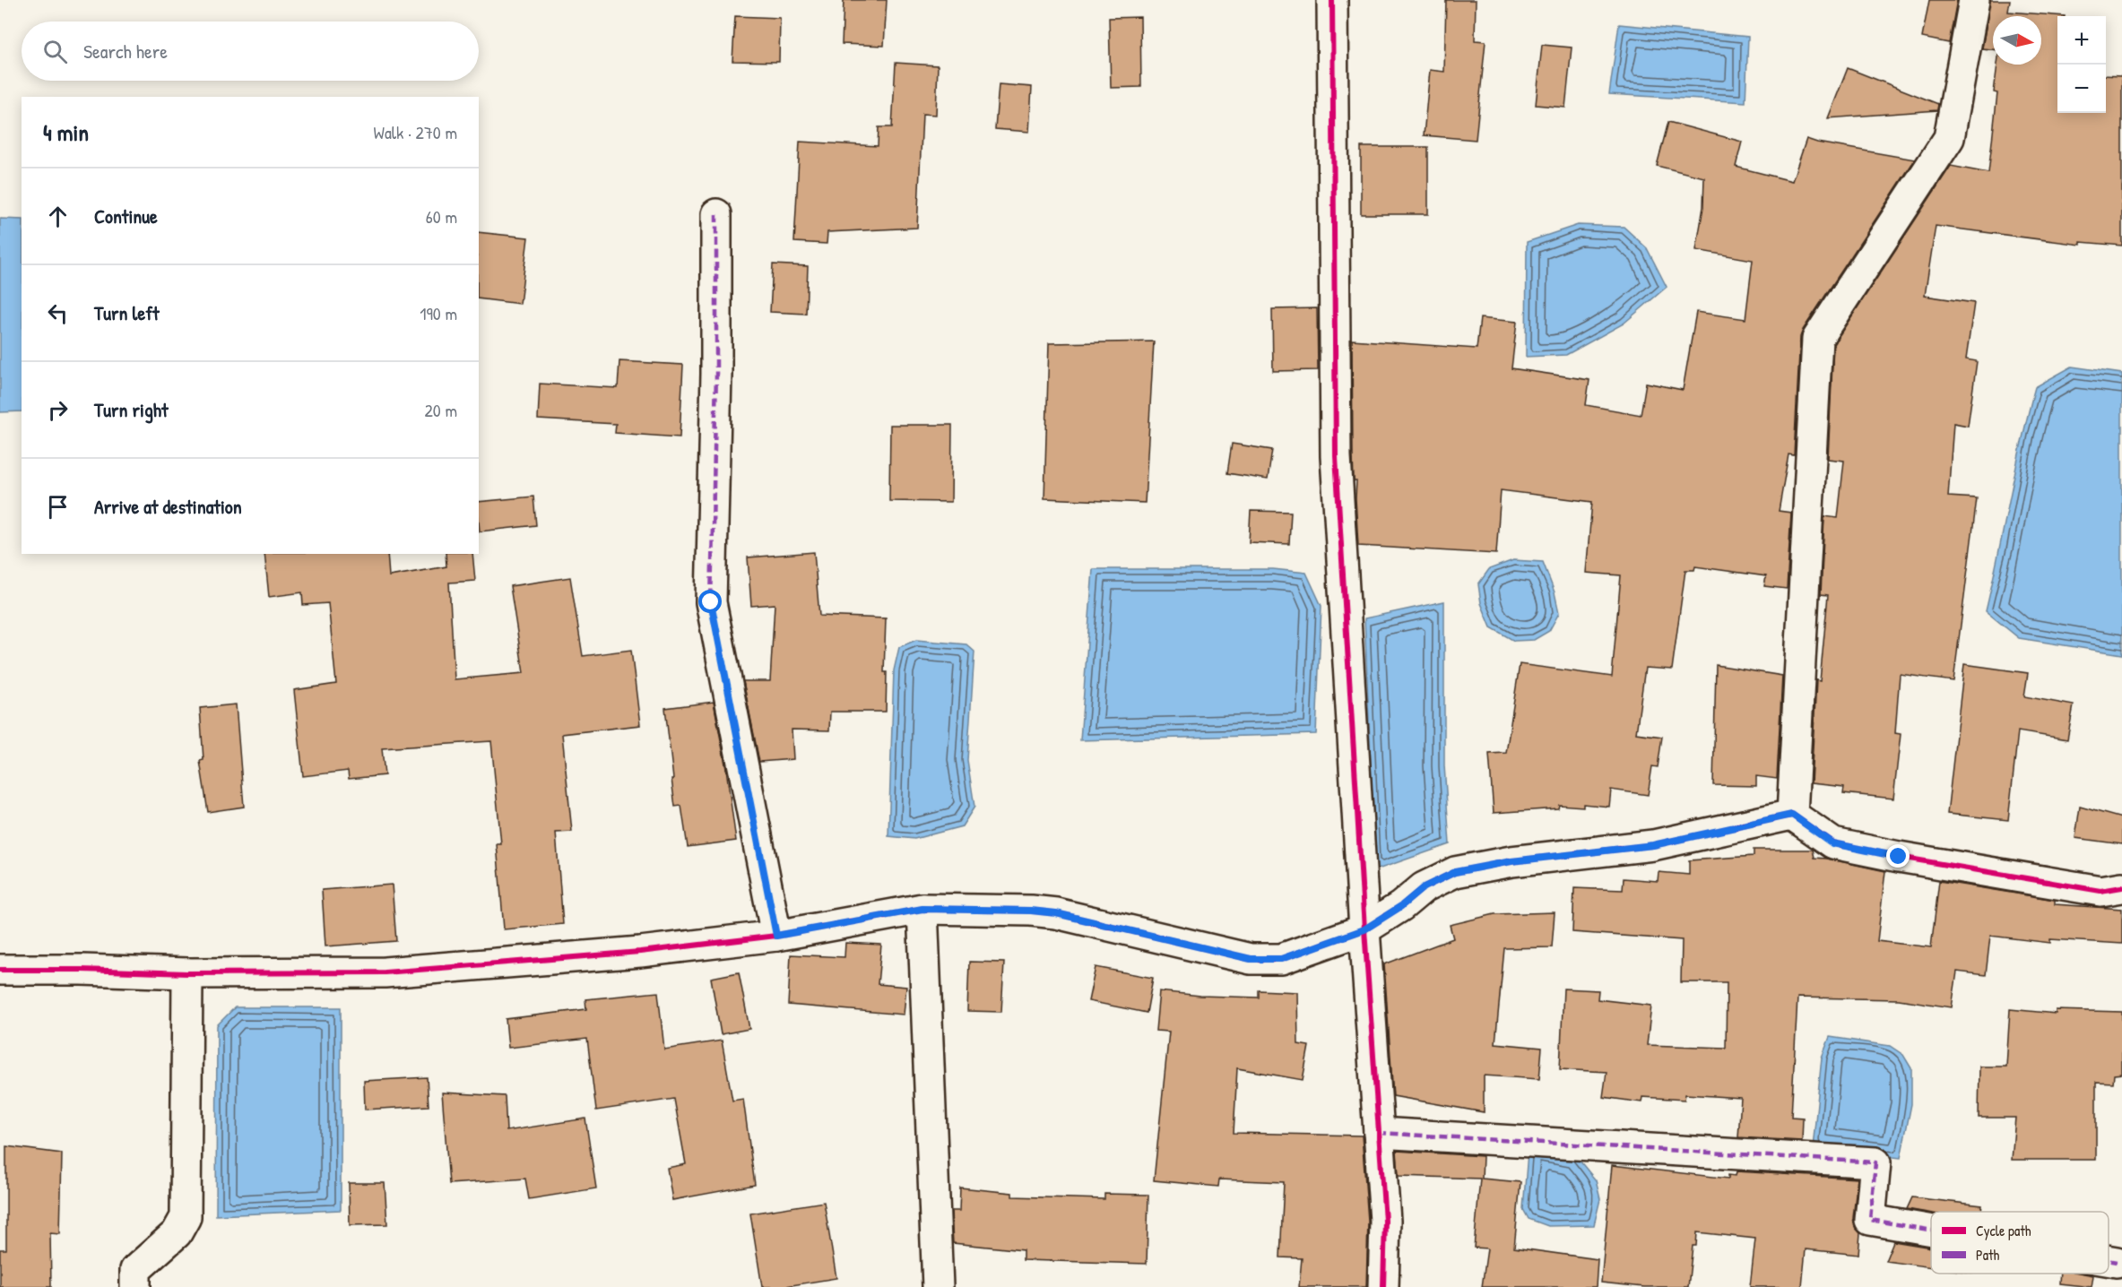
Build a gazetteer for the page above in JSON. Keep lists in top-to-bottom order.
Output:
{
  "legend": ["Cycle path", "Path"],
  "north": "right",
  "page": {
    "map_buttons": ["+", "−"],
    "search": "Search here",
    "heading": ["4 min", "Walk · 270 m"],
    "list": [
      ["Continue", "60 m"],
      ["Turn left", "190 m"],
      ["Turn right", "20 m"],
      "Arrive at destination"
    ]
  }
}
